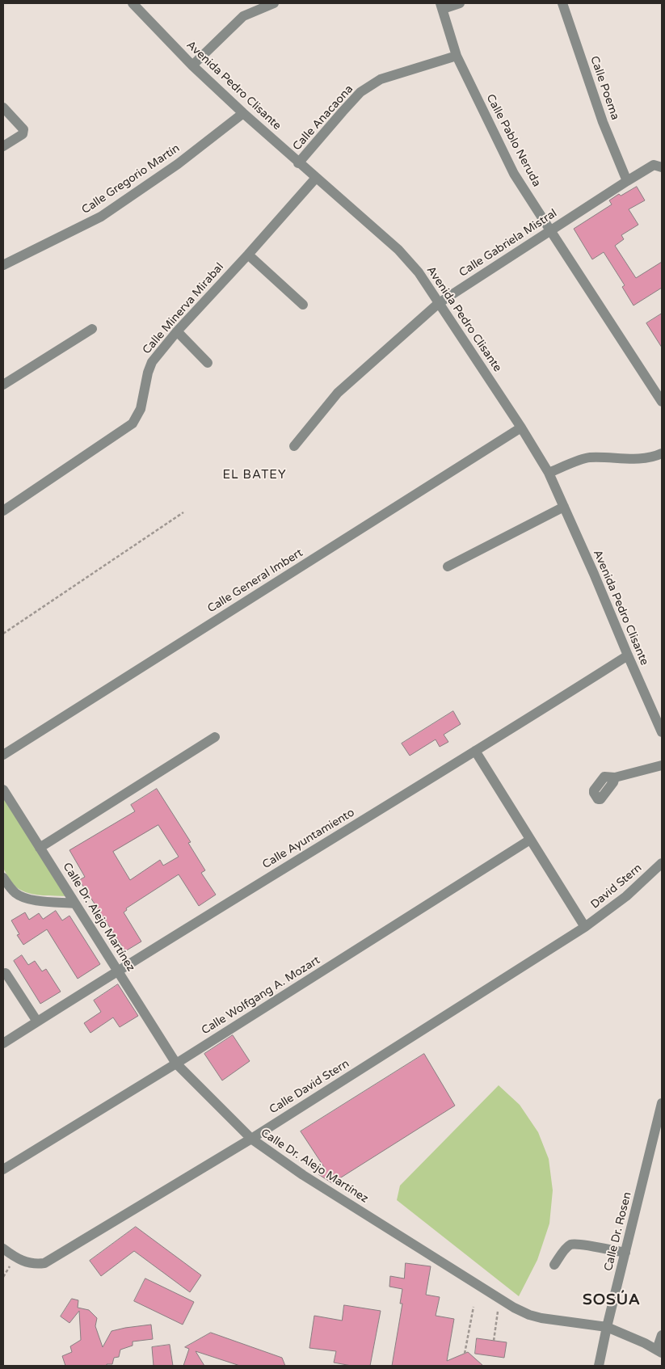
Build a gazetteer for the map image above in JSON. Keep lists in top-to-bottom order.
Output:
{
  "streets": {
    "street": [
      "Avenida Pedro Clisante",
      "Calle Poema",
      "Calle Anacaona",
      "Calle Pablo Neruda",
      "Calle Gregorio Martín",
      "Calle Gabriela Mistral",
      "Calle Minerva Mirabal",
      "Calle General Imbert",
      "Calle Ayuntamiento",
      "David Stern",
      "Calle Dr. Alejo Martínez",
      "Calle Wolfgang A. Mozart",
      "Calle David Stern",
      "Calle Dr. Rosen"
    ]
  },
  "crossings": [
    ["Avenida Pedro Clisante", "Calle Anacaona"],
    ["Avenida Pedro Clisante", "Calle Gregorio Martín"],
    ["Avenida Pedro Clisante", "Calle Gabriela Mistral"],
    ["Avenida Pedro Clisante", "Calle Minerva Mirabal"],
    ["Avenida Pedro Clisante", "Calle General Imbert"],
    ["Avenida Pedro Clisante", "Calle Ayuntamiento"],
    ["Calle Poema", "Calle Gabriela Mistral"],
    ["Calle Anacaona", "Calle Pablo Neruda"],
    ["Calle Pablo Neruda", "Calle Gabriela Mistral"],
    ["Calle Ayuntamiento", "Calle Dr. Alejo Martínez"],
    ["David Stern", "Calle David Stern"],
    ["Calle Dr. Alejo Martínez", "Calle Wolfgang A. Mozart"],
    ["Calle Dr. Alejo Martínez", "Calle David Stern"],
    ["Calle Dr. Alejo Martínez", "Calle Dr. Rosen"]
  ],
  "districts": ["EL BATEY", "SOSÚA"]
}
